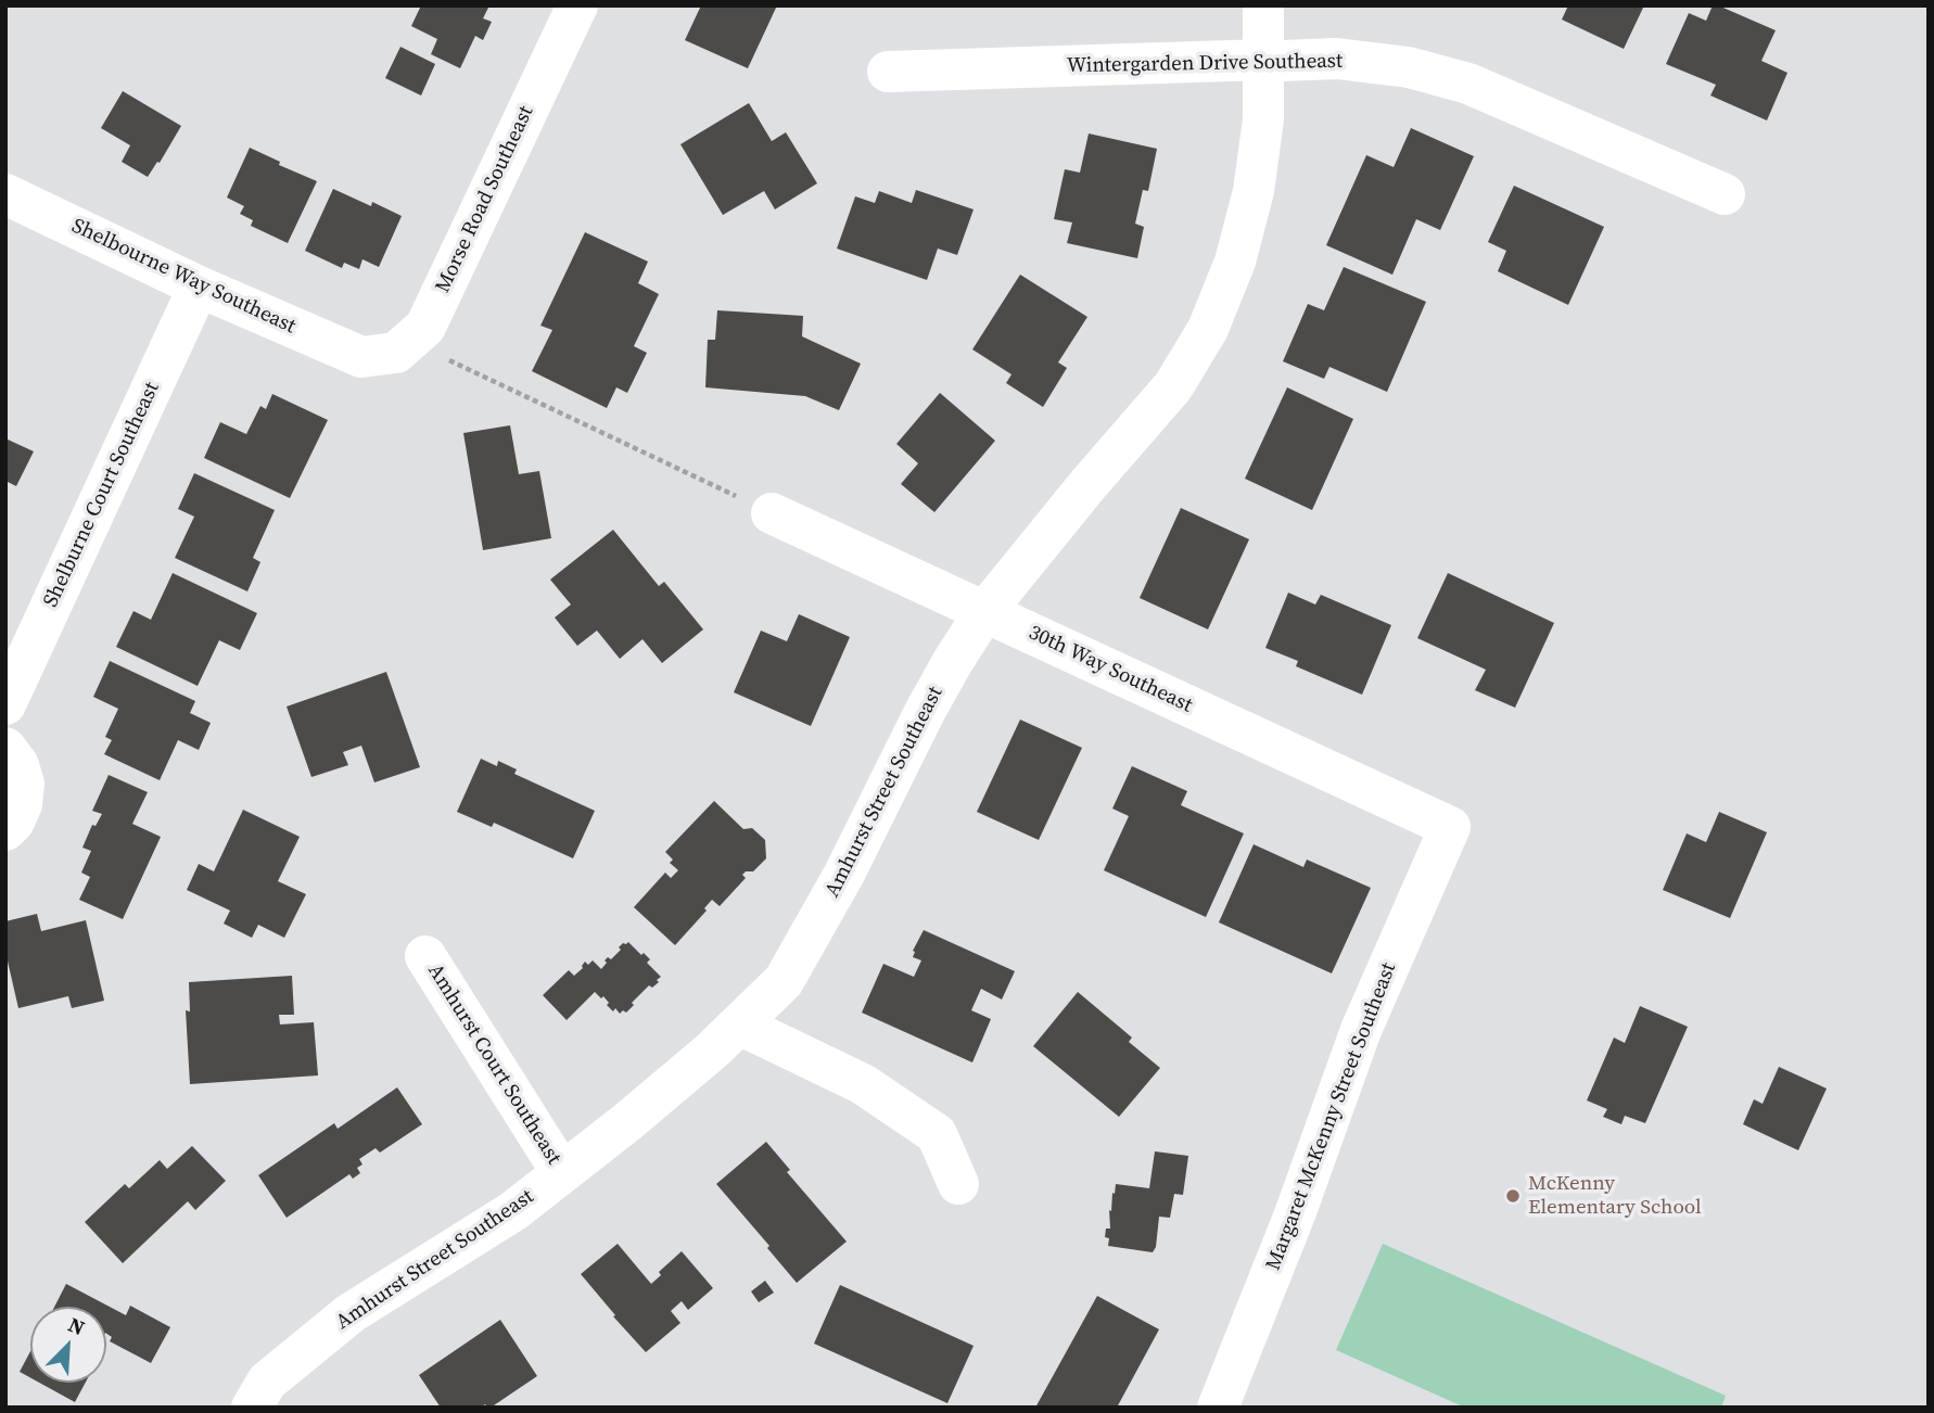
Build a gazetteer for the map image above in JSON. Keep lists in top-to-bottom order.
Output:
{
  "streets": {
    "street": [
      "Wintergarden Drive Southeast",
      "Morse Road Southeast",
      "Shelbourne Way Southeast",
      "Shelburne Court Southeast",
      "30th Way Southeast",
      "Amhurst Street Southeast",
      "Amhurst Court Southeast",
      "Margaret McKenny Street Southeast"
    ]
  },
  "crossings": [
    ["Wintergarden Drive Southeast", "Amhurst Street Southeast"],
    ["Morse Road Southeast", "Shelbourne Way Southeast"],
    ["Shelbourne Way Southeast", "Shelburne Court Southeast"],
    ["30th Way Southeast", "Amhurst Street Southeast"],
    ["30th Way Southeast", "Margaret McKenny Street Southeast"],
    ["Amhurst Street Southeast", "Amhurst Court Southeast"]
  ],
  "places": ["McKenny Elementary School"],
  "north": "top right"
}
